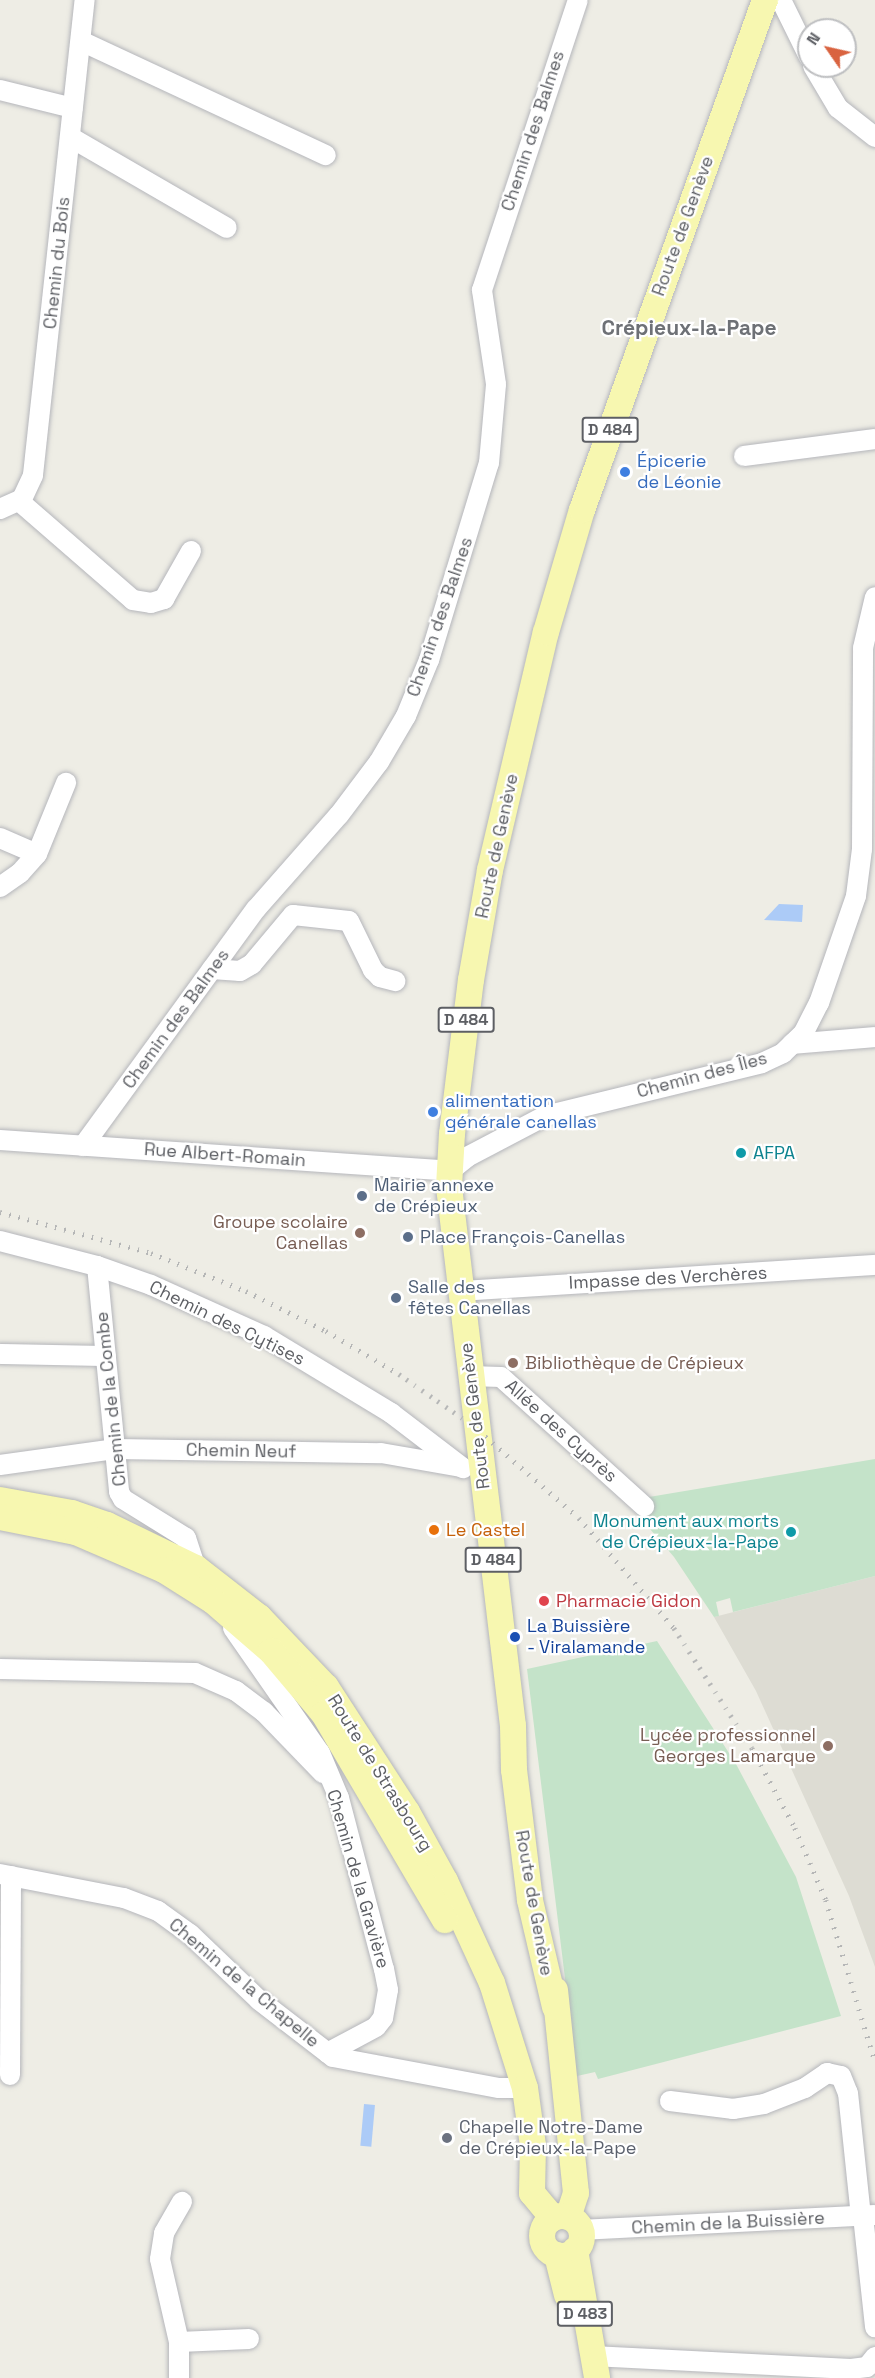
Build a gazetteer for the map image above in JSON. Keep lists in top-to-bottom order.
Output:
{
  "streets": {
    "main road": [
      "Route de Genève",
      "D 484",
      "Route de Strasbourg",
      "D 483"
    ],
    "street": [
      "Chemin des Balmes",
      "Chemin du Bois",
      "Chemin des Îles",
      "Rue Albert-Romain",
      "Impasse des Verchères",
      "Chemin des Cytises",
      "Chemin de la Combe",
      "Allée des Cyprès",
      "Chemin Neuf",
      "Chemin de la Gravière",
      "Chemin de la Chapelle",
      "Chemin de la Buissière"
    ]
  },
  "crossings": [
    ["Chemin des Balmes", "Rue Albert-Romain"],
    ["Route de Genève", "Chemin des Îles"],
    ["Route de Genève", "Rue Albert-Romain"],
    ["Route de Genève", "Impasse des Verchères"],
    ["Route de Genève", "Chemin des Cytises"],
    ["Route de Genève", "Allée des Cyprès"],
    ["Route de Genève", "Chemin Neuf"],
    ["Route de Genève", "Route de Strasbourg"],
    ["Route de Genève", "Chemin de la Buissière"],
    ["Chemin des Îles", "Rue Albert-Romain"],
    ["Chemin des Cytises", "Chemin de la Combe"],
    ["Chemin des Cytises", "Chemin Neuf"],
    ["Chemin de la Combe", "Chemin Neuf"],
    ["Chemin de la Combe", "Route de Strasbourg"],
    ["Route de Strasbourg", "Chemin de la Gravière"],
    ["Route de Strasbourg", "Chemin de la Chapelle"],
    ["Route de Strasbourg", "Chemin de la Buissière"],
    ["Chemin de la Gravière", "Chemin de la Chapelle"]
  ],
  "districts": ["Crépieux-la-Pape"],
  "places": [
    "Épicerie de Léonie",
    "alimentation générale canellas",
    "AFPA",
    "Mairie annexe de Crépieux",
    "Groupe scolaire Canellas",
    "Place François-Canellas",
    "Salle des fêtes Canellas",
    "Bibliothèque de Crépieux",
    "Le Castel",
    "Monument aux morts de Crépieux-la-Pape",
    "Pharmacie Gidon",
    "La Buissière - Viralamande",
    "Lycée professionnel Georges Lamarque",
    "Chapelle Notre-Dame de Crépieux-la-Pape"
  ],
  "north": "top left"
}
